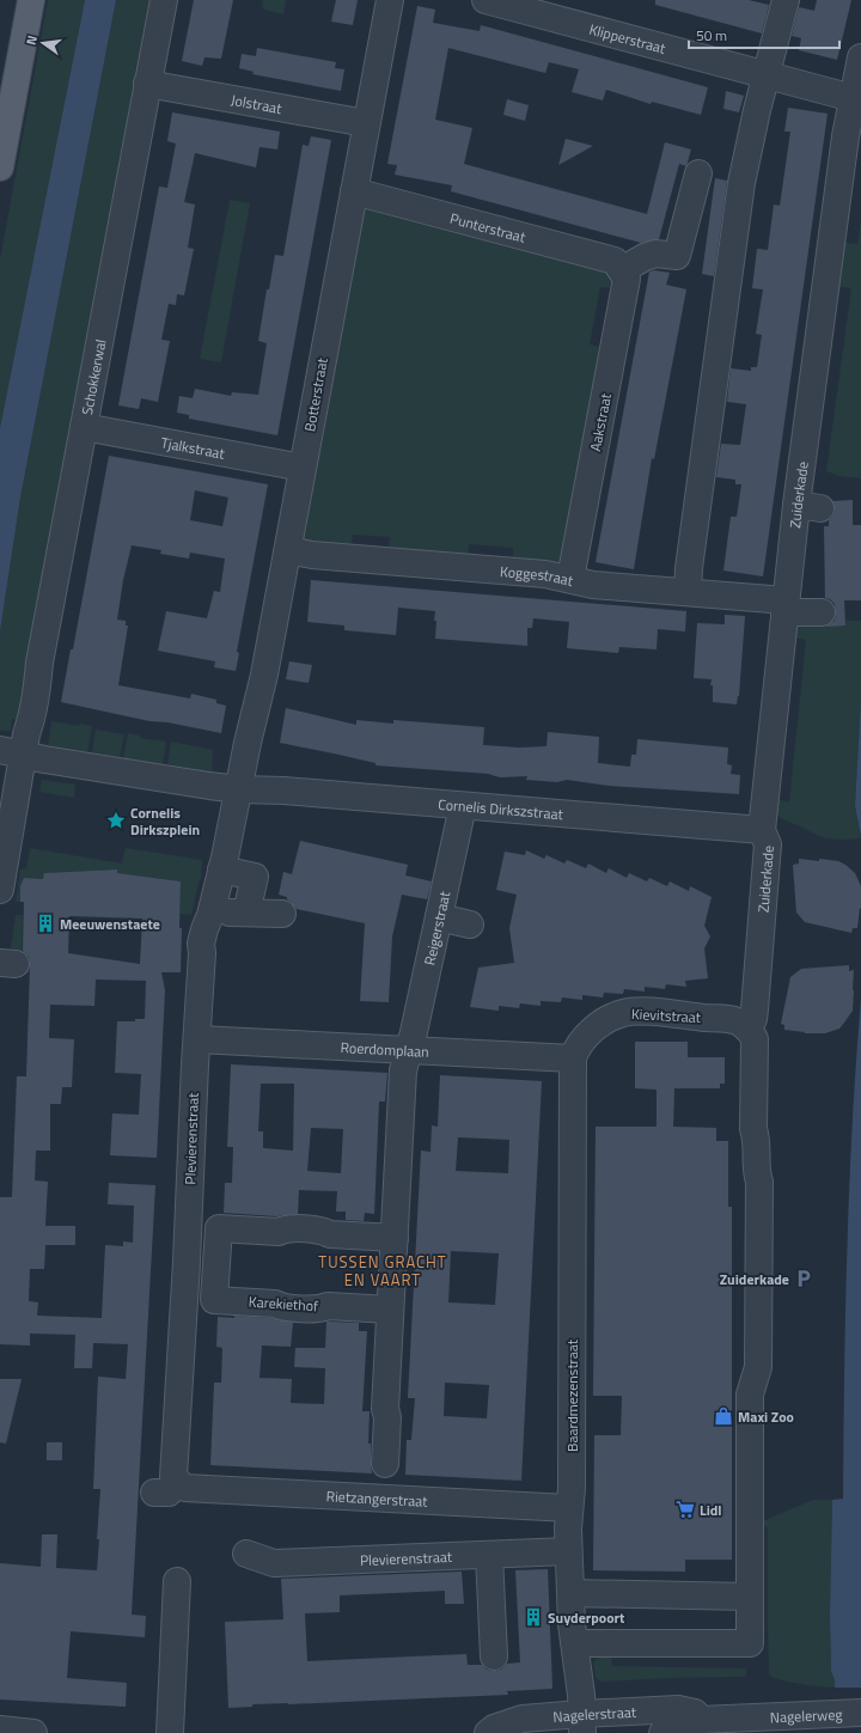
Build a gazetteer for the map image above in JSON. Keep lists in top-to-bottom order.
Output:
{
  "streets": {
    "street": [
      "Klipperstraat",
      "Jolstraat",
      "Punterstraat",
      "Schokkerwal",
      "Botterstraat",
      "Aakstraat",
      "Tjalkstraat",
      "Zuiderkade",
      "Koggestraat",
      "Cornelis Dirkszstraat",
      "Reigerstraat",
      "Kievitstraat",
      "Roerdomplaan",
      "Plevierenstraat",
      "Karekiethof",
      "Baardmezenstraat",
      "Rietzangerstraat",
      "Nagelerstraat",
      "Nagelerweg"
    ]
  },
  "crossings": [
    ["Klipperstraat", "Zuiderkade"],
    ["Jolstraat", "Schokkerwal"],
    ["Jolstraat", "Botterstraat"],
    ["Punterstraat", "Botterstraat"],
    ["Punterstraat", "Aakstraat"],
    ["Schokkerwal", "Tjalkstraat"],
    ["Botterstraat", "Tjalkstraat"],
    ["Botterstraat", "Koggestraat"],
    ["Botterstraat", "Cornelis Dirkszstraat"],
    ["Botterstraat", "Plevierenstraat"],
    ["Aakstraat", "Koggestraat"],
    ["Zuiderkade", "Koggestraat"],
    ["Zuiderkade", "Cornelis Dirkszstraat"],
    ["Zuiderkade", "Kievitstraat"],
    ["Cornelis Dirkszstraat", "Reigerstraat"],
    ["Cornelis Dirkszstraat", "Plevierenstraat"],
    ["Reigerstraat", "Roerdomplaan"],
    ["Kievitstraat", "Roerdomplaan"],
    ["Kievitstraat", "Baardmezenstraat"],
    ["Roerdomplaan", "Plevierenstraat"],
    ["Roerdomplaan", "Baardmezenstraat"],
    ["Plevierenstraat", "Baardmezenstraat"],
    ["Plevierenstraat", "Rietzangerstraat"],
    ["Baardmezenstraat", "Rietzangerstraat"],
    ["Baardmezenstraat", "Nagelerstraat"],
    ["Nagelerstraat", "Nagelerweg"]
  ],
  "districts": ["TUSSEN GRACHT EN VAART"],
  "places": {
    "place": ["Cornelis Dirkszplein"],
    "building": ["Meeuwenstaete", "Suyderpoort"],
    "parking": ["Zuiderkade"],
    "shop": ["Maxi Zoo"],
    "supermarket": ["Lidl"]
  },
  "scale_bar": "50 m",
  "north": "left"
}
